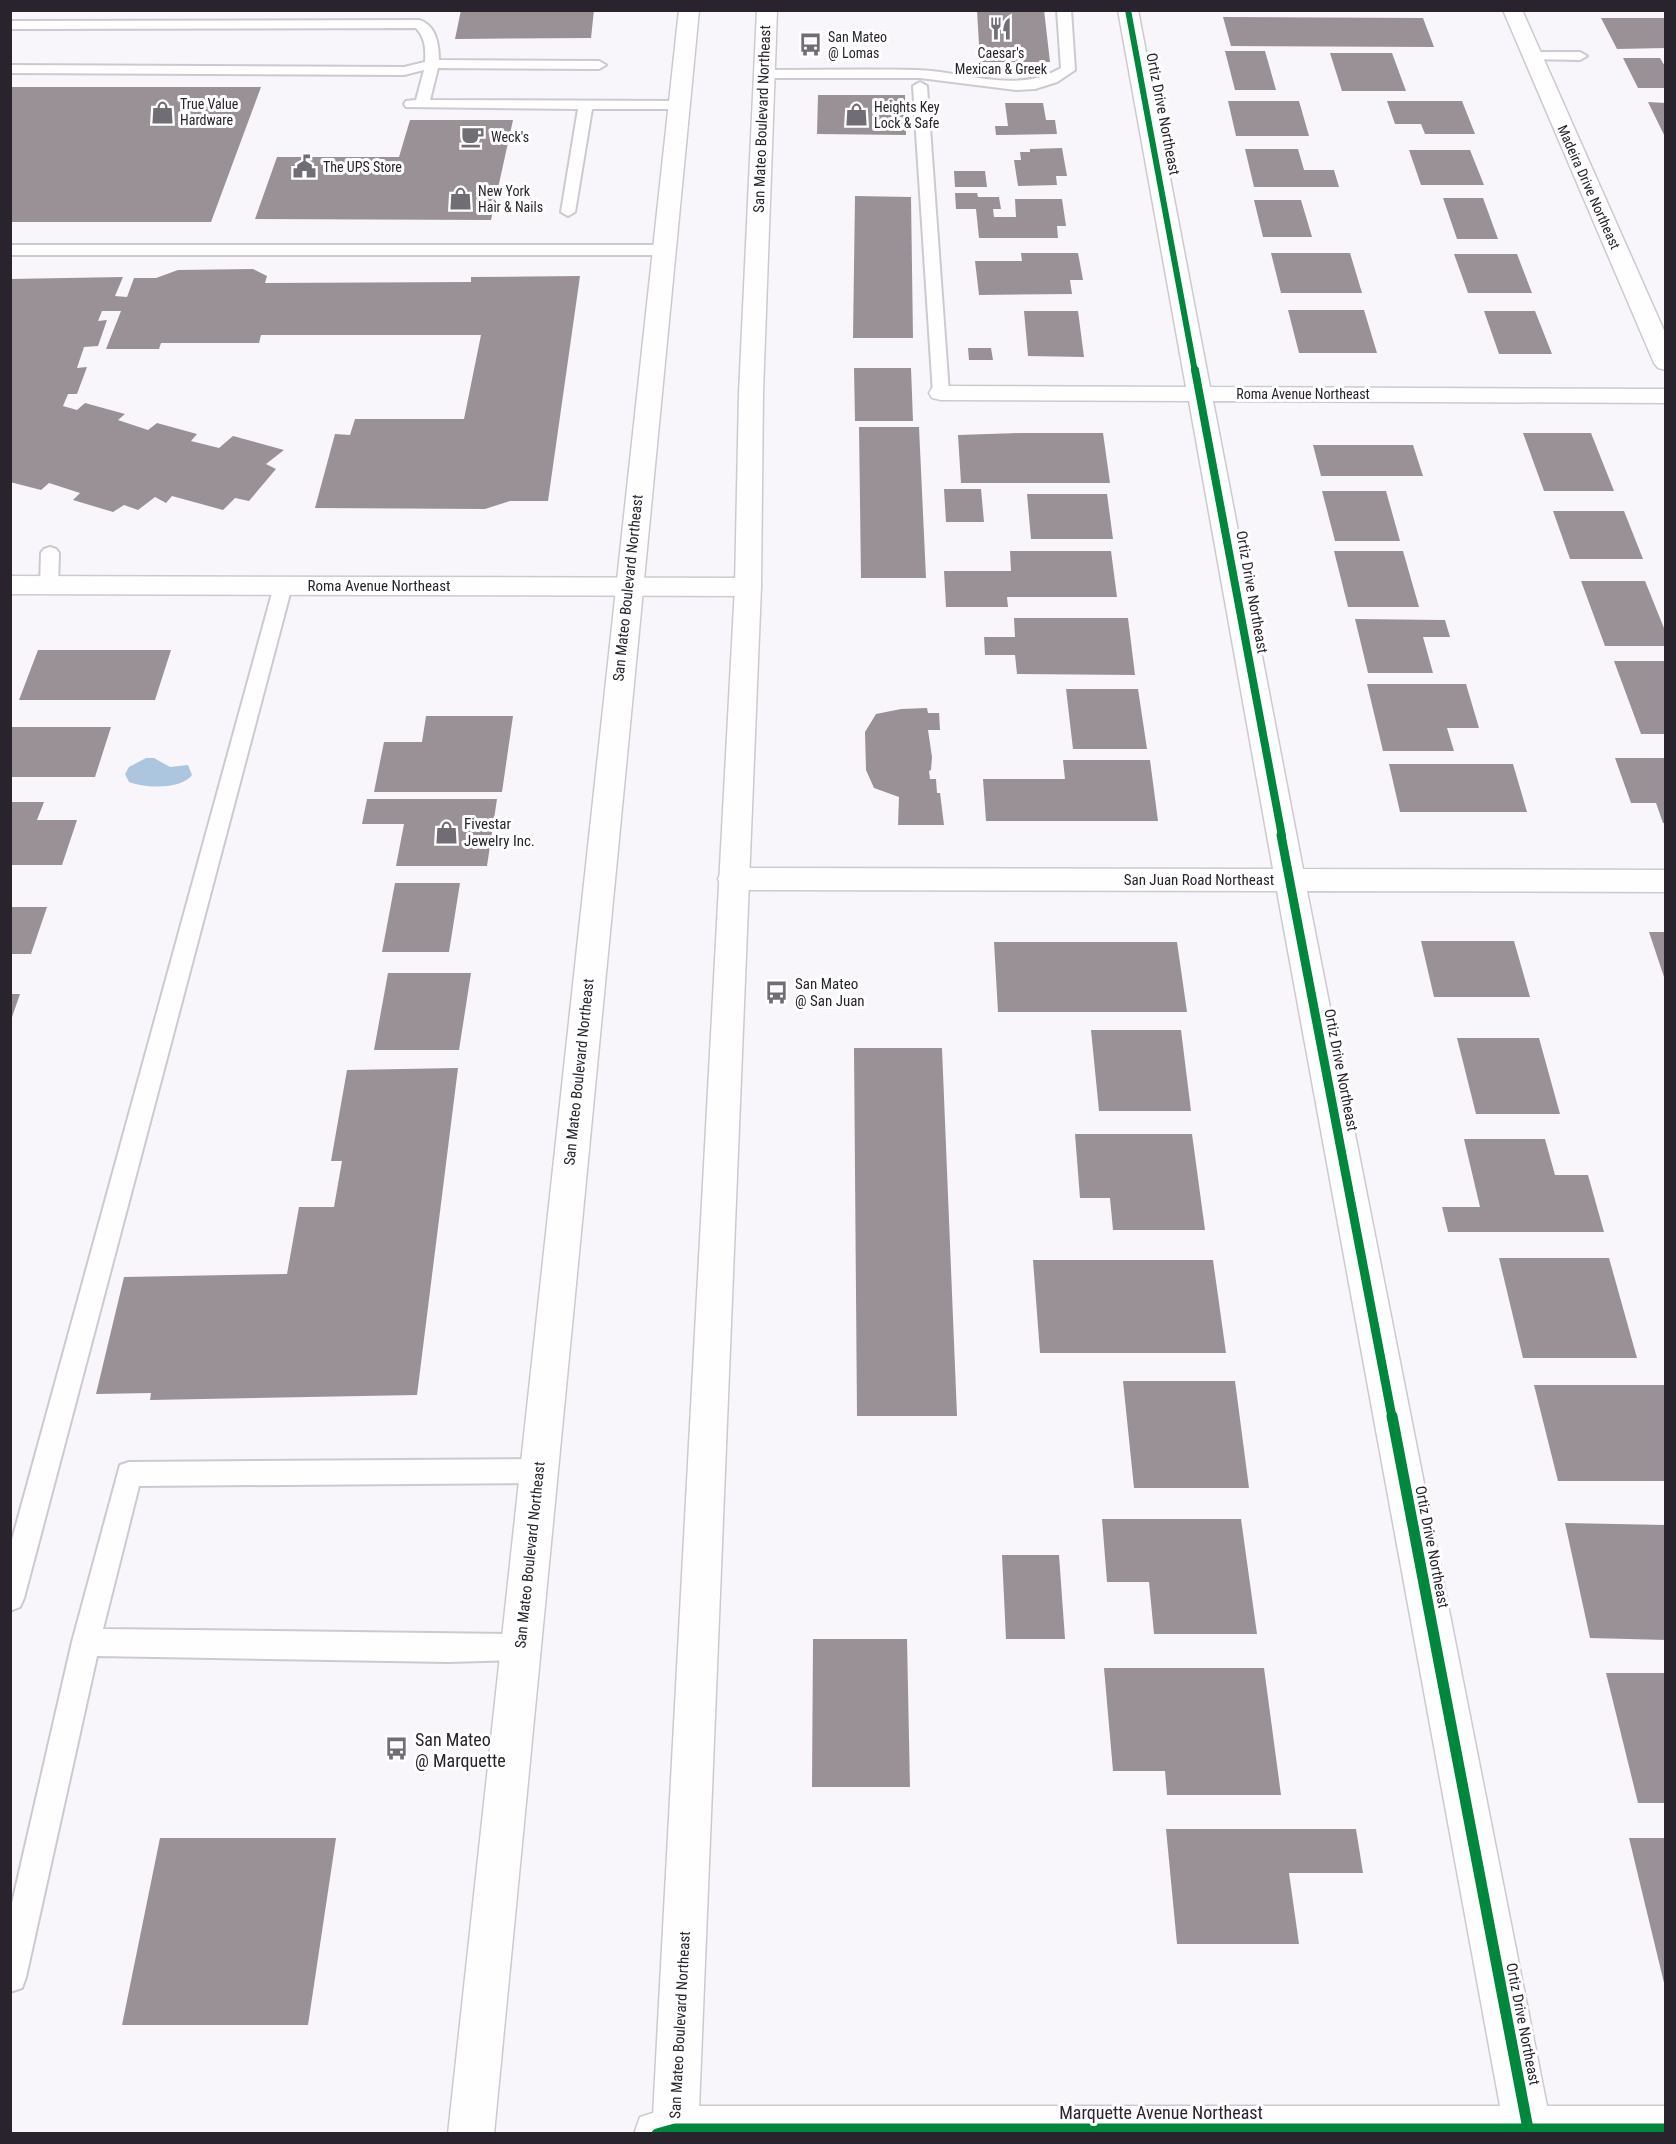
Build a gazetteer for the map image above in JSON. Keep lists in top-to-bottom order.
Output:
{
  "streets": {
    "street": [
      "Ortiz Drive Northeast",
      "San Mateo Boulevard Northeast",
      "Madeira Drive Northeast",
      "Roma Avenue Northeast",
      "San Juan Road Northeast",
      "Marquette Avenue Northeast"
    ]
  },
  "crossings": [
    ["Ortiz Drive Northeast", "Roma Avenue Northeast"],
    ["Ortiz Drive Northeast", "San Juan Road Northeast"],
    ["Ortiz Drive Northeast", "Marquette Avenue Northeast"],
    ["San Mateo Boulevard Northeast", "Roma Avenue Northeast"],
    ["San Mateo Boulevard Northeast", "San Juan Road Northeast"],
    ["San Mateo Boulevard Northeast", "Marquette Avenue Northeast"]
  ],
  "places": {
    "restaurant": ["Caesar's Mexican & Greek"],
    "bus stop": ["San Mateo @ Lomas", "San Mateo @ San Juan", "San Mateo @ Marquette"],
    "shop": [
      "True Value Hardware",
      "Heights Key Lock & Safe",
      "New York Hair & Nails",
      "Fivestar Jewelry Inc."
    ],
    "cafe": ["Weck's"],
    "public building": ["The UPS Store"]
  }
}
